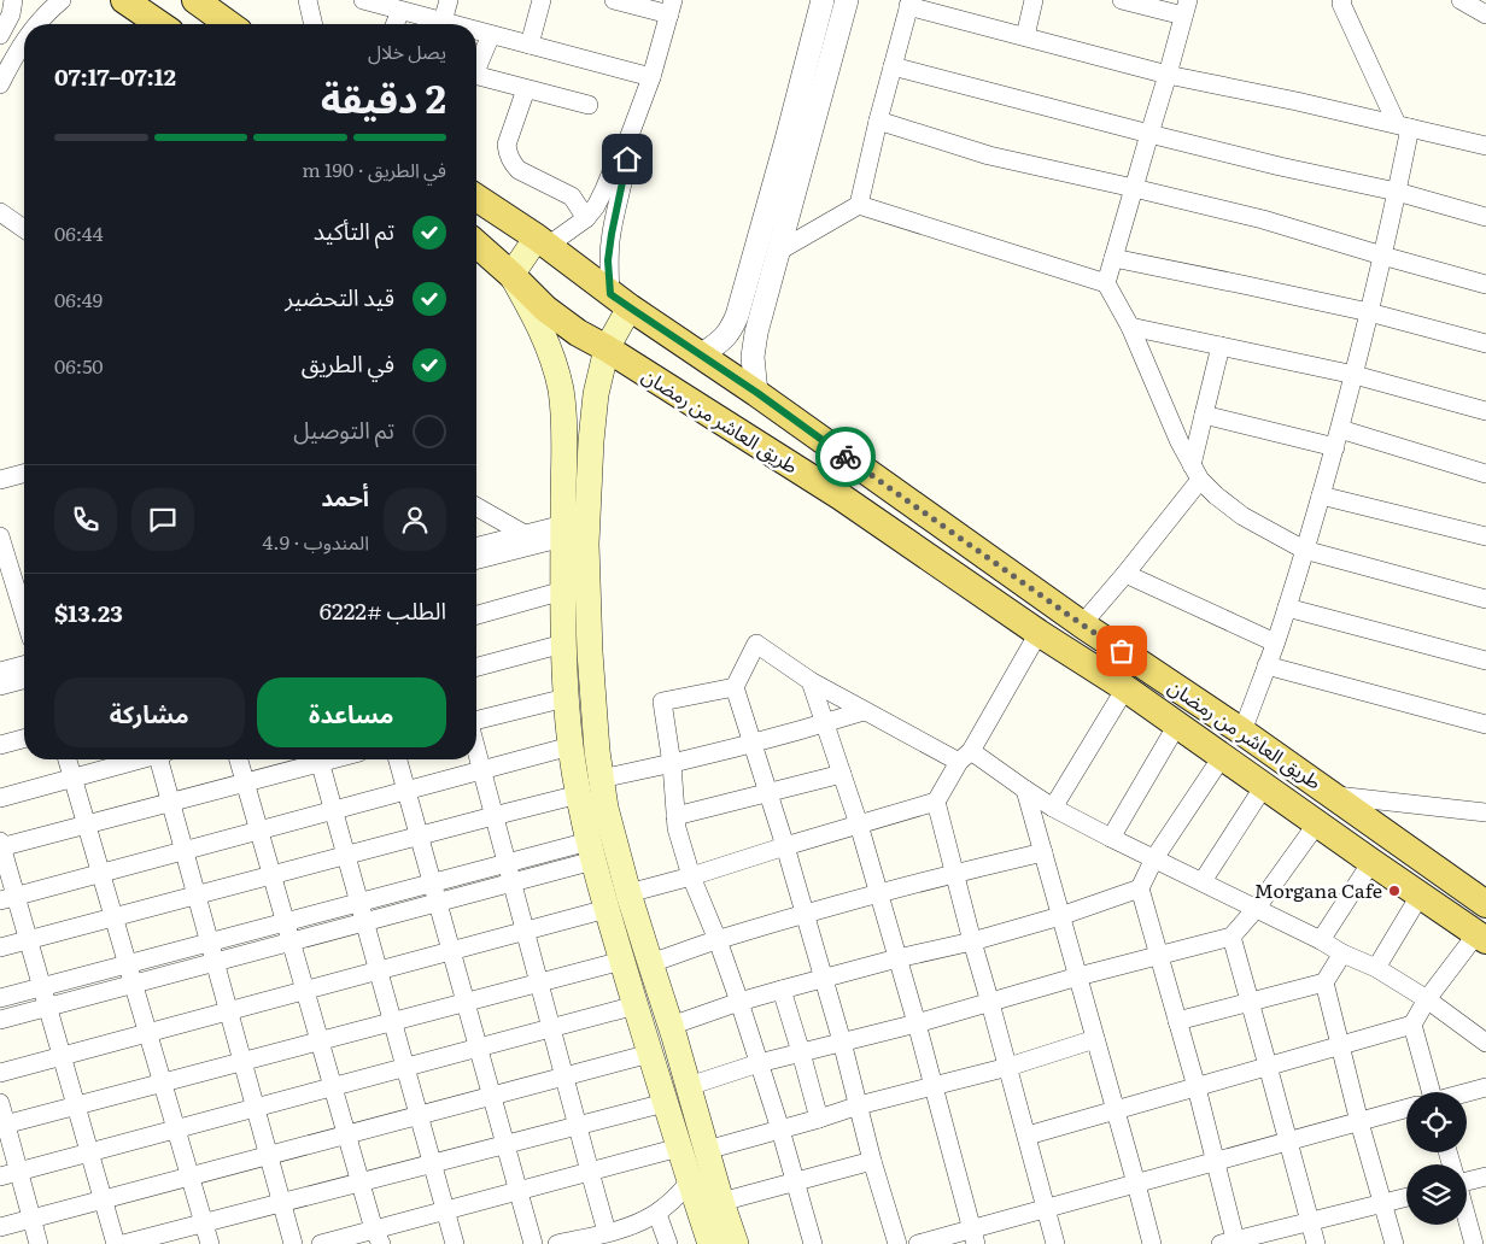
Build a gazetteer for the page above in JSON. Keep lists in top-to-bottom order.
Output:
{
  "streets": {
    "main road": ["طريق العاشر من رمضان"]
  },
  "places": ["Morgana Cafe"],
  "page": {
    "heading": ["2 دقيقة", "يصل خلال", "07:12–07:17"],
    "panel": [
      "أحمد",
      "المندوب · 4.9",
      "الطلب #6222",
      "$13.23"
    ],
    "bar": "في الطريق · 190 m",
    "list": [
      ["تم التأكيد", "06:44"],
      ["قيد التحضير", "06:49"],
      ["في الطريق", "06:50"],
      "تم التوصيل"
    ],
    "buttons": ["مساعدة", "مشاركة"]
  }
}
